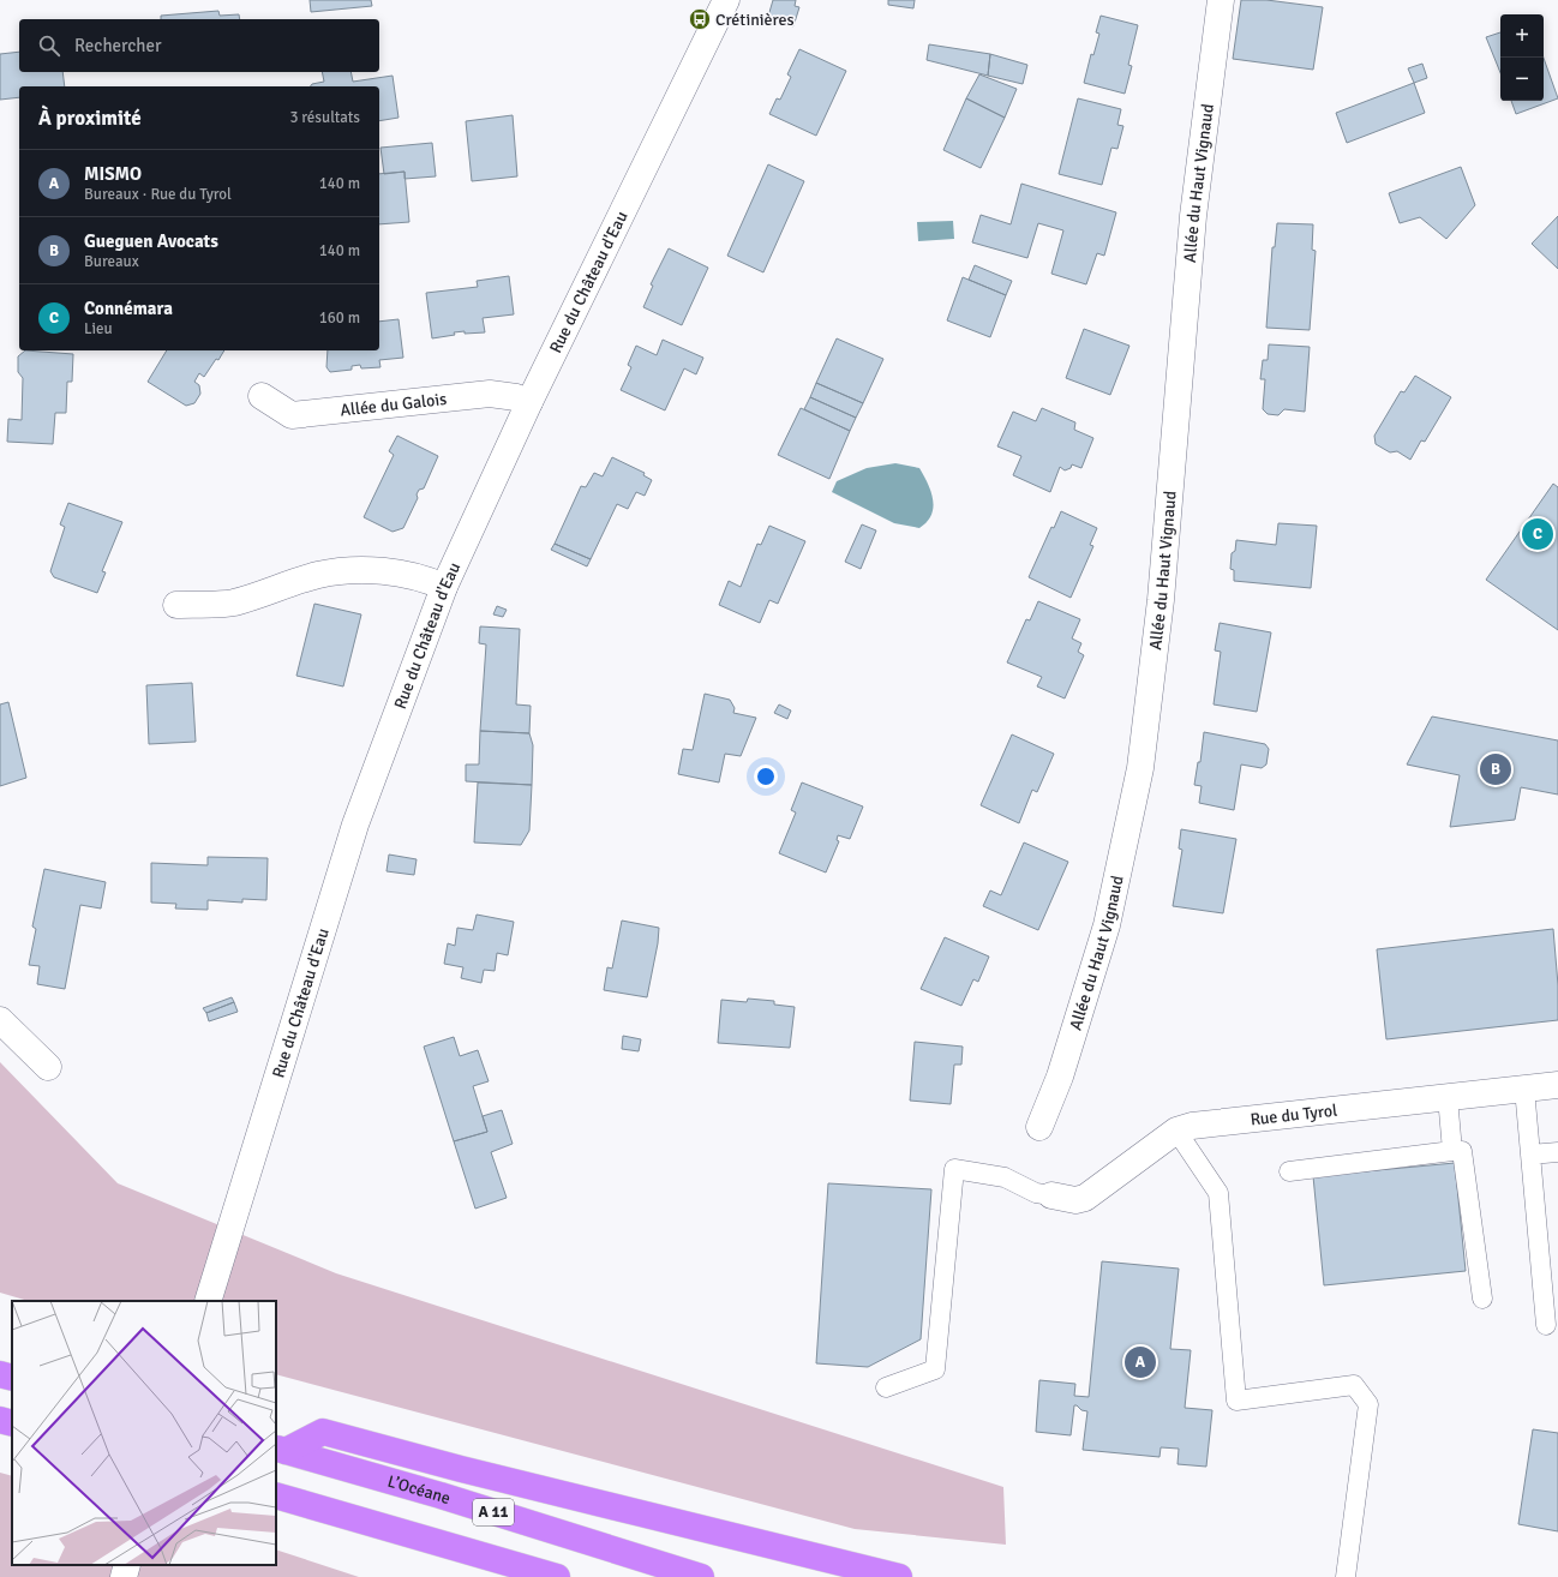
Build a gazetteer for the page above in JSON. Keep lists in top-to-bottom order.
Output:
{
  "streets": {
    "highway": ["L’Océane", "A 11"],
    "street": [
      "Allée du Haut Vignaud",
      "Rue du Château d'Eau",
      "Allée du Galois",
      "Rue du Tyrol"
    ]
  },
  "crossings": [
    ["Rue du Château d'Eau", "Allée du Galois"]
  ],
  "places": {
    "bus stop": ["Crétinières"]
  },
  "page": {
    "map_buttons": ["+", "−"],
    "search": "Rechercher",
    "heading": ["À proximité", "3 résultats"],
    "list": [
      {
        "mark": "A",
        "name": "MISMO",
        "note": "Bureaux · Rue du Tyrol",
        "value": "140 m"
      },
      {
        "mark": "B",
        "name": "Gueguen Avocats",
        "note": "Bureaux",
        "value": "140 m"
      },
      {
        "mark": "C",
        "name": "Connémara",
        "note": "Lieu",
        "value": "160 m"
      }
    ],
    "pins": ["C", "B", "A"]
  }
}
